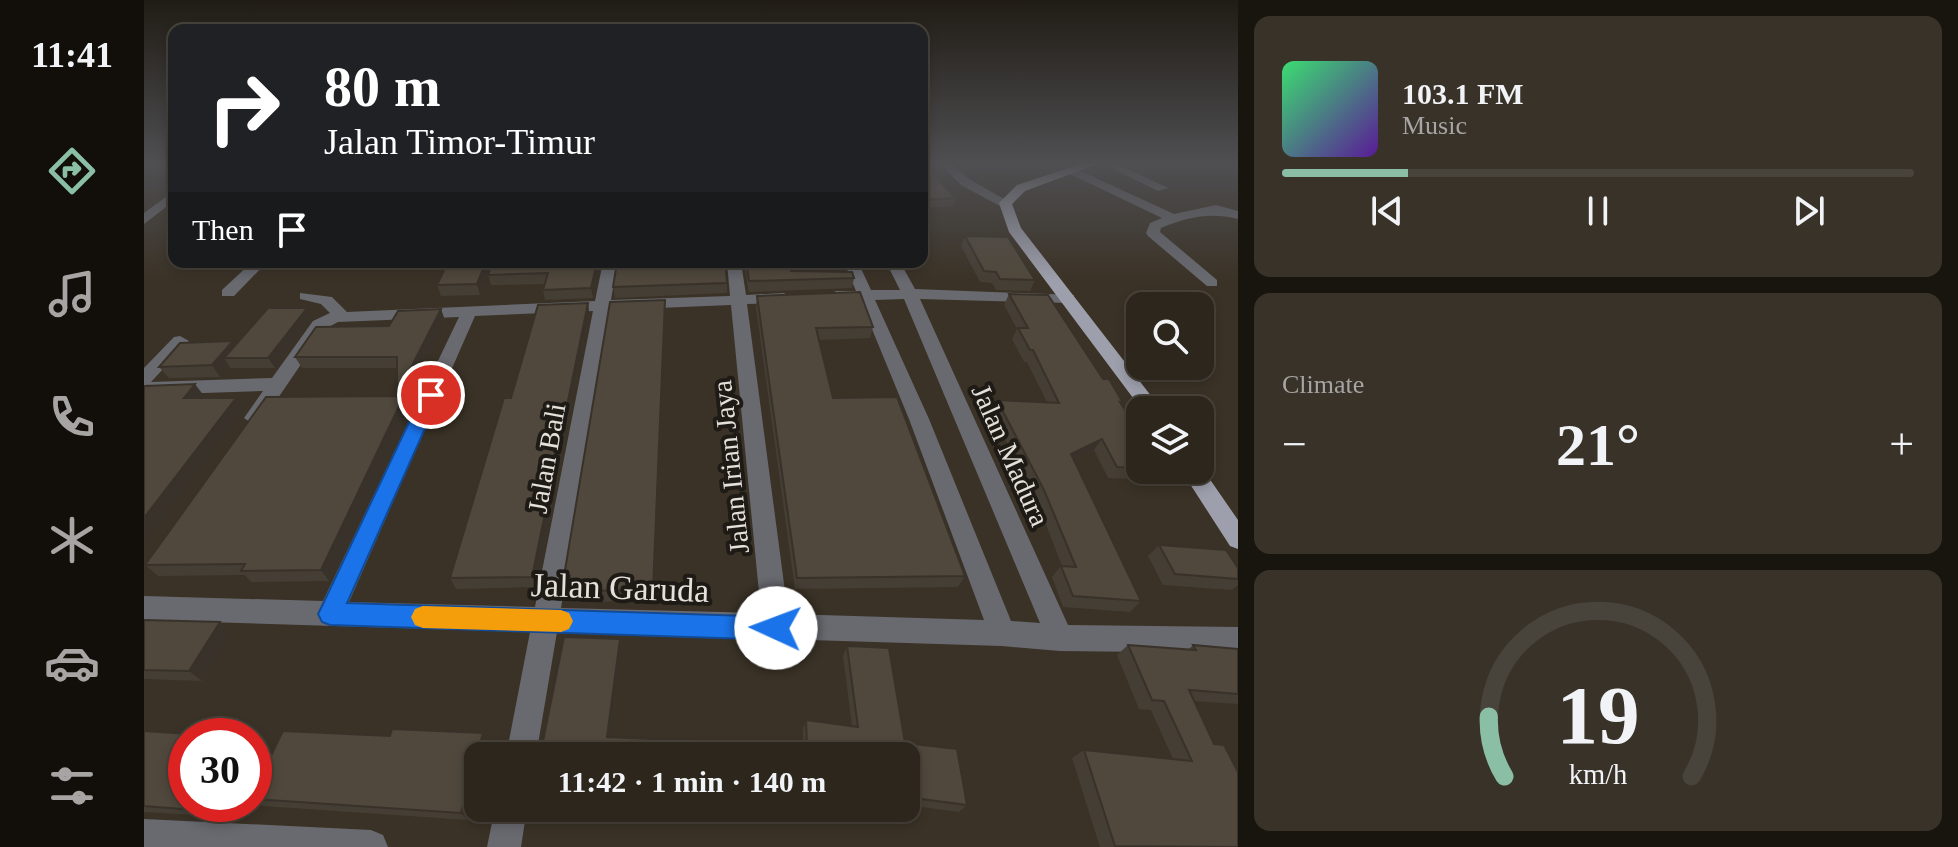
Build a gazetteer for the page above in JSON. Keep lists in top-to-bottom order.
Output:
{
  "streets": {
    "street": [
      "Jalan Madura",
      "Jalan Bali",
      "Jalan Irian Jaya",
      "Jalan Garuda"
    ]
  },
  "crossings": [
    ["Jalan Madura", "Jalan Garuda"],
    ["Jalan Bali", "Jalan Garuda"],
    ["Jalan Irian Jaya", "Jalan Garuda"]
  ],
  "page": {
    "tabs": "11:41",
    "turn": ["80 m", "Jalan Timor-Timur"],
    "song": ["103.1 FM", "Music"],
    "then": "Then",
    "tile": "Climate",
    "heat": ["−", "21°", "+"],
    "limit": "30",
    "trip": "11:42 · 1 min · 140 m",
    "gauge": ["19", "km/h"]
  }
}
